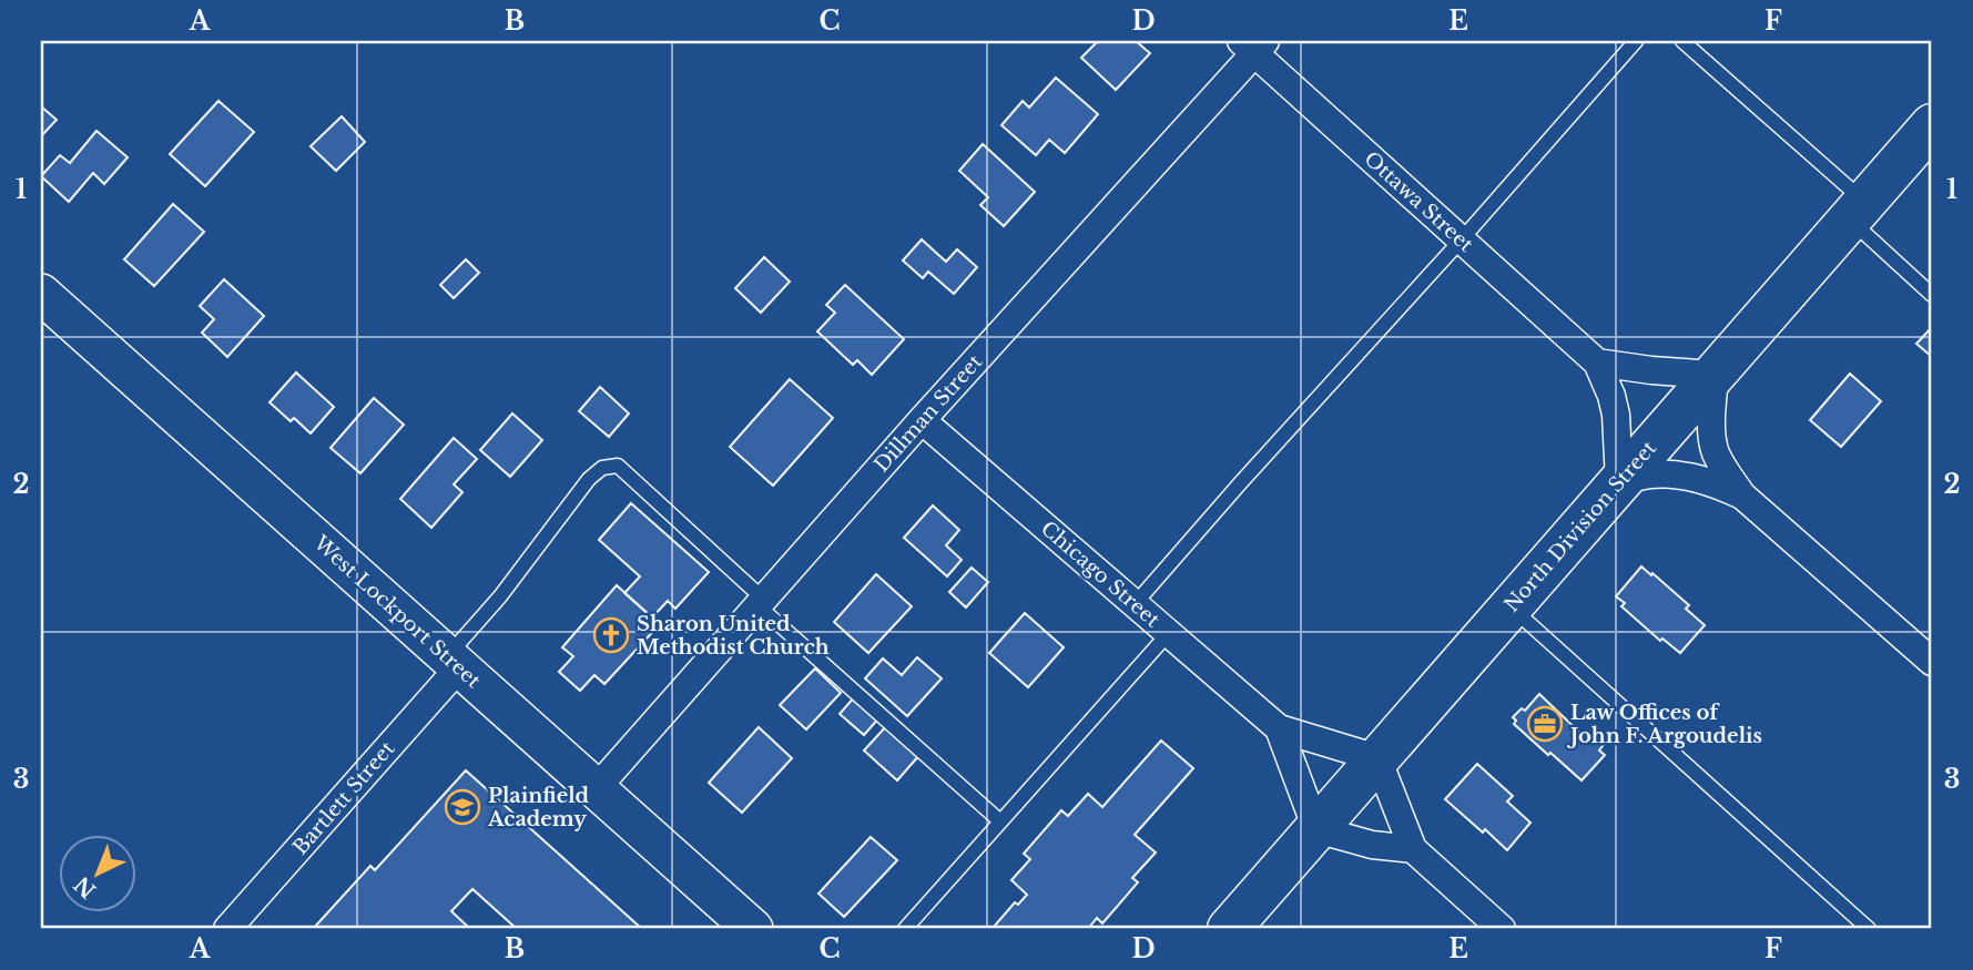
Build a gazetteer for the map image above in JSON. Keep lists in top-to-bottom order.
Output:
{
  "streets": {
    "main road": ["North Division Street", "West Lockport Street"],
    "street": [
      "Ottawa Street",
      "Dillman Street",
      "Chicago Street",
      "Bartlett Street"
    ]
  },
  "crossings": [
    ["Ottawa Street", "Dillman Street"],
    ["Ottawa Street", "North Division Street"],
    ["Dillman Street", "Chicago Street"],
    ["Dillman Street", "West Lockport Street"],
    ["North Division Street", "Chicago Street"],
    ["West Lockport Street", "Bartlett Street"]
  ],
  "places": {
    "church": ["Sharon United Methodist Church"],
    "office": ["Law Offices of John F. Argoudelis"],
    "school or university": ["Plainfield Academy"]
  },
  "north": "bottom left",
  "grid": {
    "columns": [
      "A",
      "B",
      "C",
      "D",
      "E",
      "F"
    ],
    "rows": ["1", "2", "3"]
  }
}
